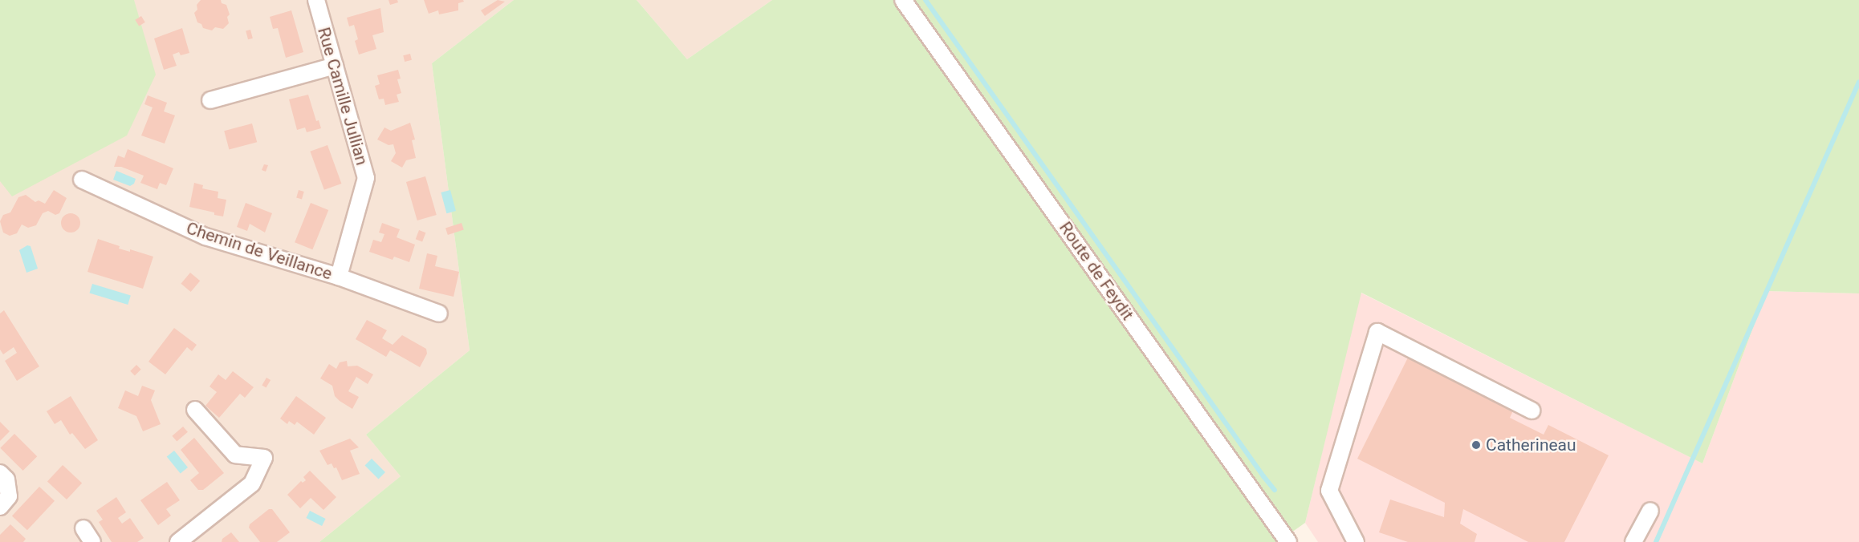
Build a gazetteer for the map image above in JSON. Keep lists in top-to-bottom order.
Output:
{
  "streets": {
    "street": ["Rue Camille Jullian", "Chemin de Veillance", "Route de Feydit"]
  },
  "crossings": [
    ["Rue Camille Jullian", "Chemin de Veillance"]
  ],
  "places": ["Catherineau"]
}
